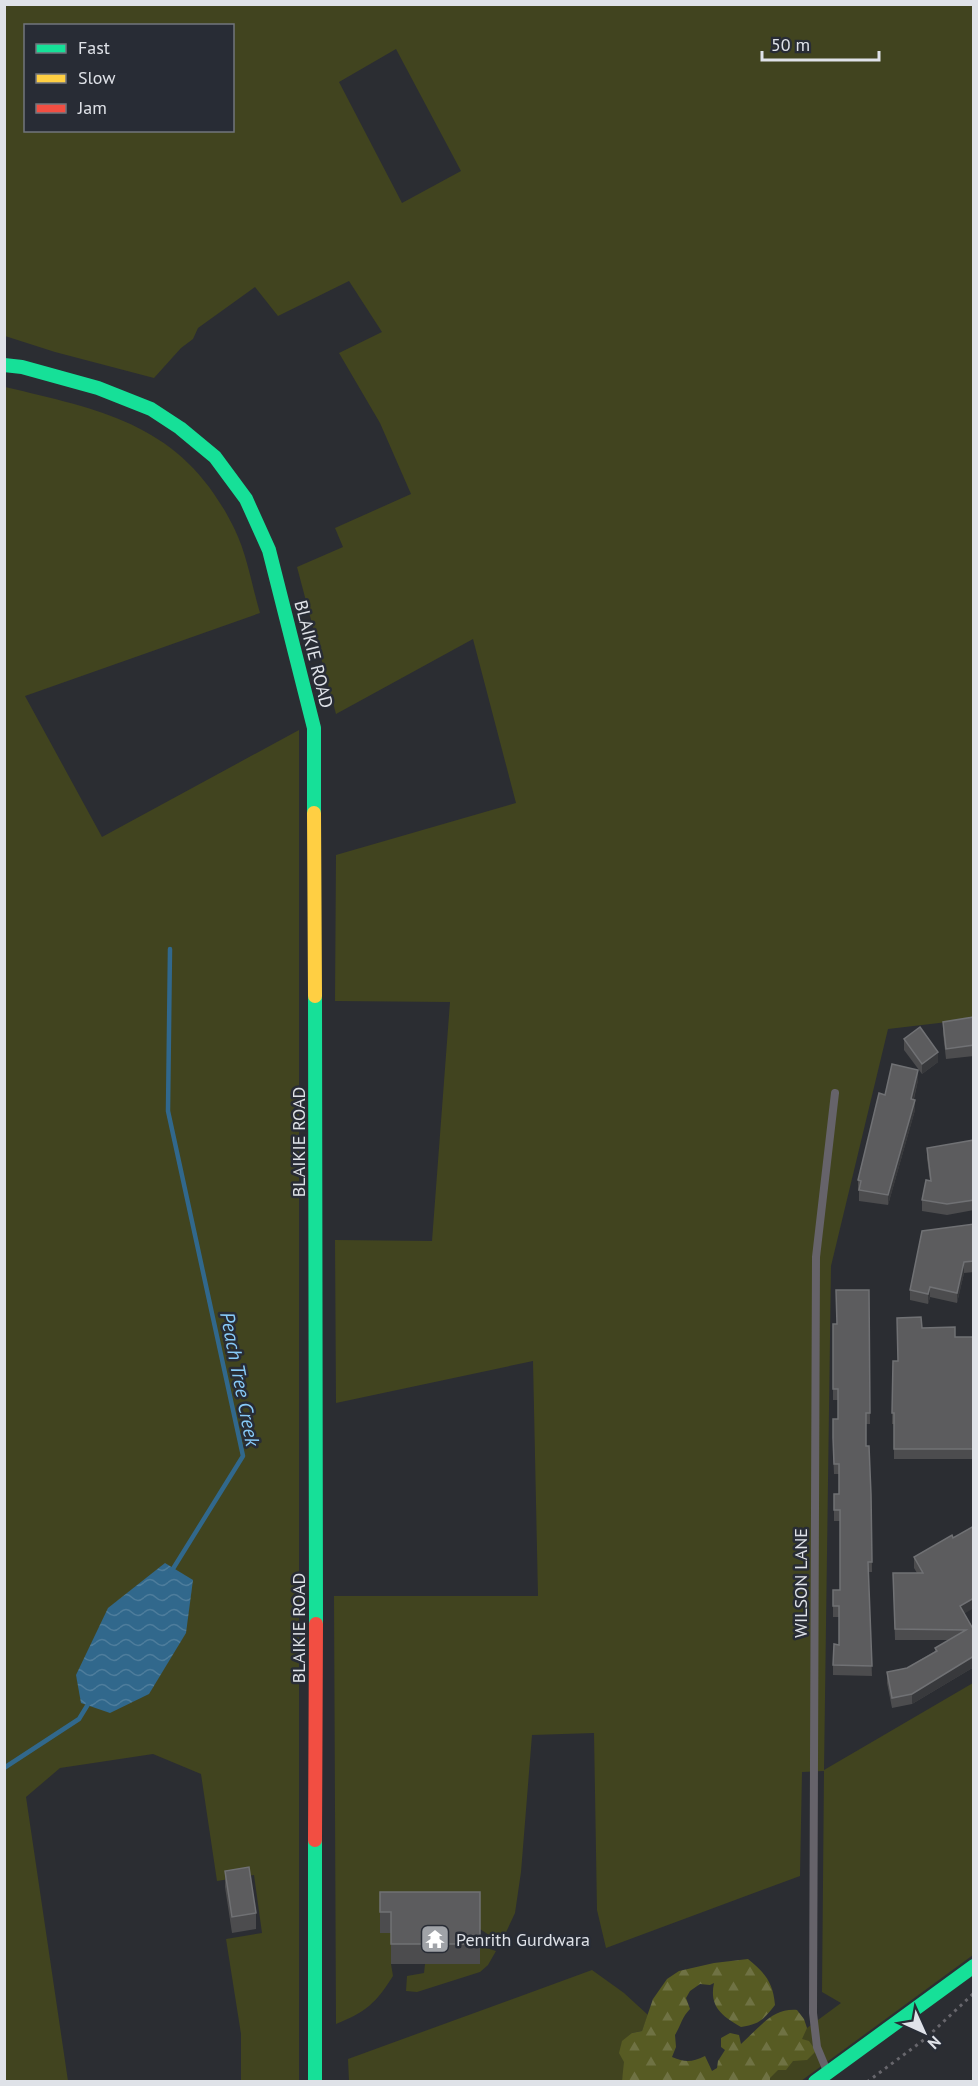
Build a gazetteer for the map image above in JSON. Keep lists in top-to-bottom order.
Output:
{
  "streets": {
    "street": ["BLAIKIE ROAD"],
    "lane": ["WILSON LANE"]
  },
  "water": ["Peach Tree Creek"],
  "places": {
    "temple": ["Penrith Gurdwara"]
  },
  "legend": ["Fast", "Slow", "Jam"],
  "scale_bar": "50 m",
  "north": "bottom right"
}
